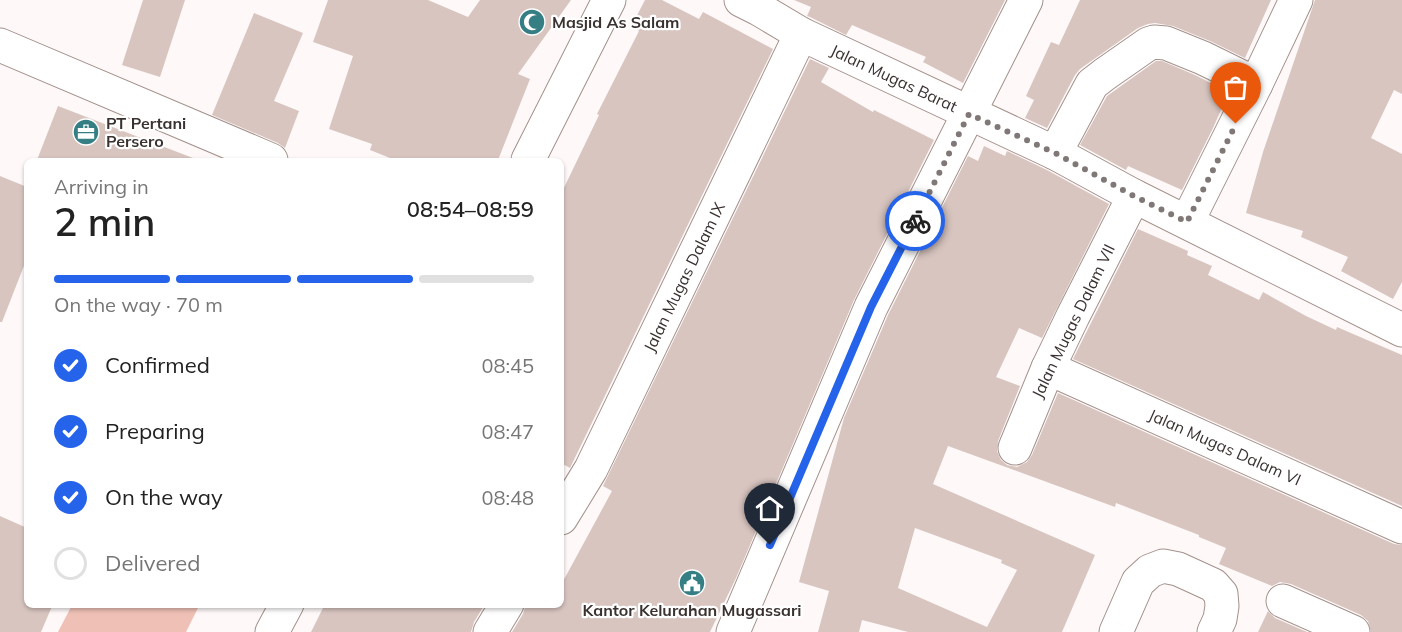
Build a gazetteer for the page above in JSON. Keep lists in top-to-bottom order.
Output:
{
  "streets": {
    "street": [
      "Jalan Mugas Barat",
      "Jalan Mugas Dalam IX",
      "Jalan Mugas Dalam VII",
      "Jalan Mugas Dalam VI"
    ]
  },
  "crossings": [
    ["Jalan Mugas Barat", "Jalan Mugas Dalam IX"],
    ["Jalan Mugas Barat", "Jalan Mugas Dalam VII"],
    ["Jalan Mugas Dalam VII", "Jalan Mugas Dalam VI"]
  ],
  "places": {
    "mosque": ["Masjid As Salam"],
    "office": ["PT Pertani Persero"],
    "public building": ["Kantor Kelurahan Mugassari"]
  },
  "page": {
    "heading": ["2 min", "Arriving in", "08:54–08:59"],
    "bar": "On the way · 70 m",
    "list": [
      ["Confirmed", "08:45"],
      ["Preparing", "08:47"],
      ["On the way", "08:48"],
      "Delivered"
    ]
  }
}
